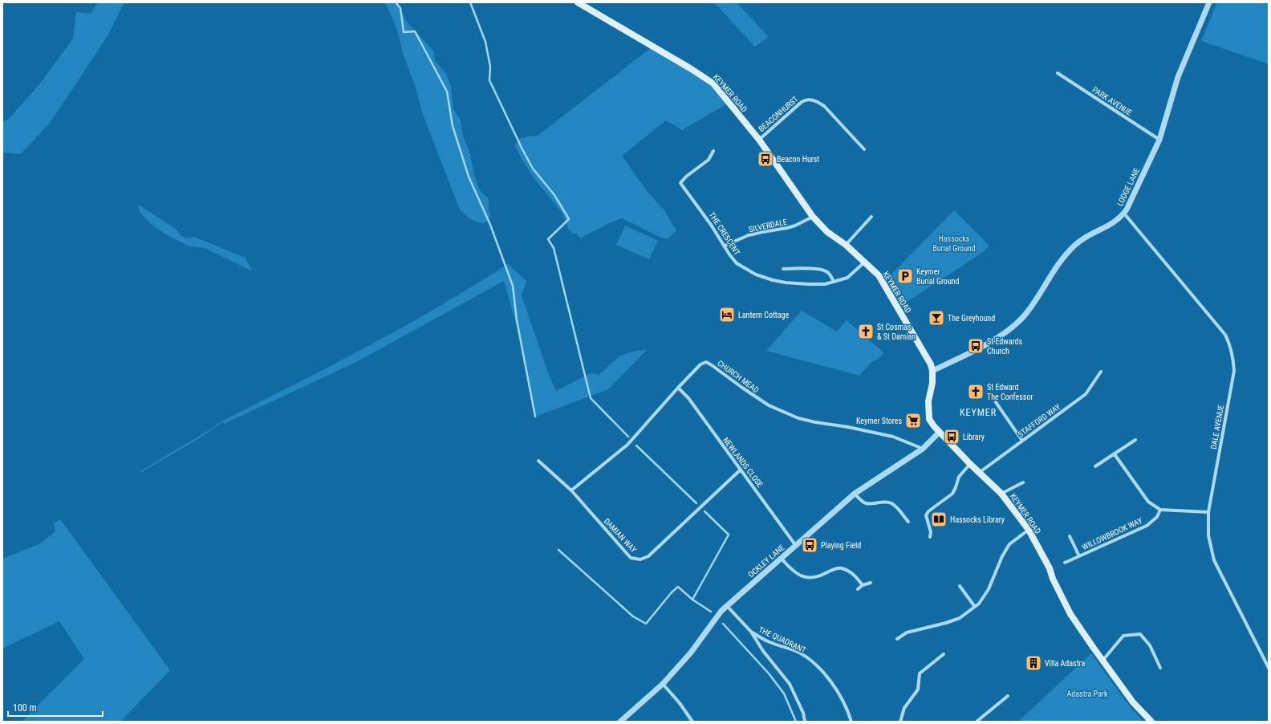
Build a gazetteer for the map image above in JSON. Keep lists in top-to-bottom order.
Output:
{
  "streets": {
    "main road": ["KEYMER ROAD"],
    "street": [
      "PARK AVENUE",
      "BEACONHURST",
      "LODGE LANE",
      "SILVERDALE",
      "THE CRESCENT",
      "CHURCH MEAD",
      "STAFFORD WAY",
      "DALE AVENUE",
      "NEWLANDS CLOSE",
      "WILLOWBROOK WAY",
      "DAMIAN WAY",
      "OCKLEY LANE",
      "THE QUADRANT"
    ]
  },
  "crossings": [
    ["KEYMER ROAD", "BEACONHURST"],
    ["KEYMER ROAD", "LODGE LANE"],
    ["KEYMER ROAD", "SILVERDALE"],
    ["KEYMER ROAD", "THE CRESCENT"],
    ["KEYMER ROAD", "STAFFORD WAY"],
    ["KEYMER ROAD", "OCKLEY LANE"],
    ["PARK AVENUE", "LODGE LANE"],
    ["LODGE LANE", "DALE AVENUE"],
    ["SILVERDALE", "THE CRESCENT"],
    ["CHURCH MEAD", "NEWLANDS CLOSE"],
    ["CHURCH MEAD", "DAMIAN WAY"],
    ["CHURCH MEAD", "OCKLEY LANE"],
    ["NEWLANDS CLOSE", "DAMIAN WAY"],
    ["NEWLANDS CLOSE", "OCKLEY LANE"],
    ["OCKLEY LANE", "THE QUADRANT"]
  ],
  "districts": ["KEYMER"],
  "parks": ["Hassocks Burial Ground", "Adastra Park"],
  "places": {
    "bus stop": [
      "Beacon Hurst",
      "St Edwards Church",
      "Library",
      "Playing Field"
    ],
    "parking": ["Keymer Burial Ground"],
    "hotel": ["Lantern Cottage"],
    "bar": ["The Greyhound"],
    "church": ["St Cosmas & St Damian", "St Edward The Confessor"],
    "supermarket": ["Keymer Stores"],
    "library": ["Hassocks Library"],
    "building": ["Villa Adastra"]
  },
  "scale_bar": "100 m"
}
